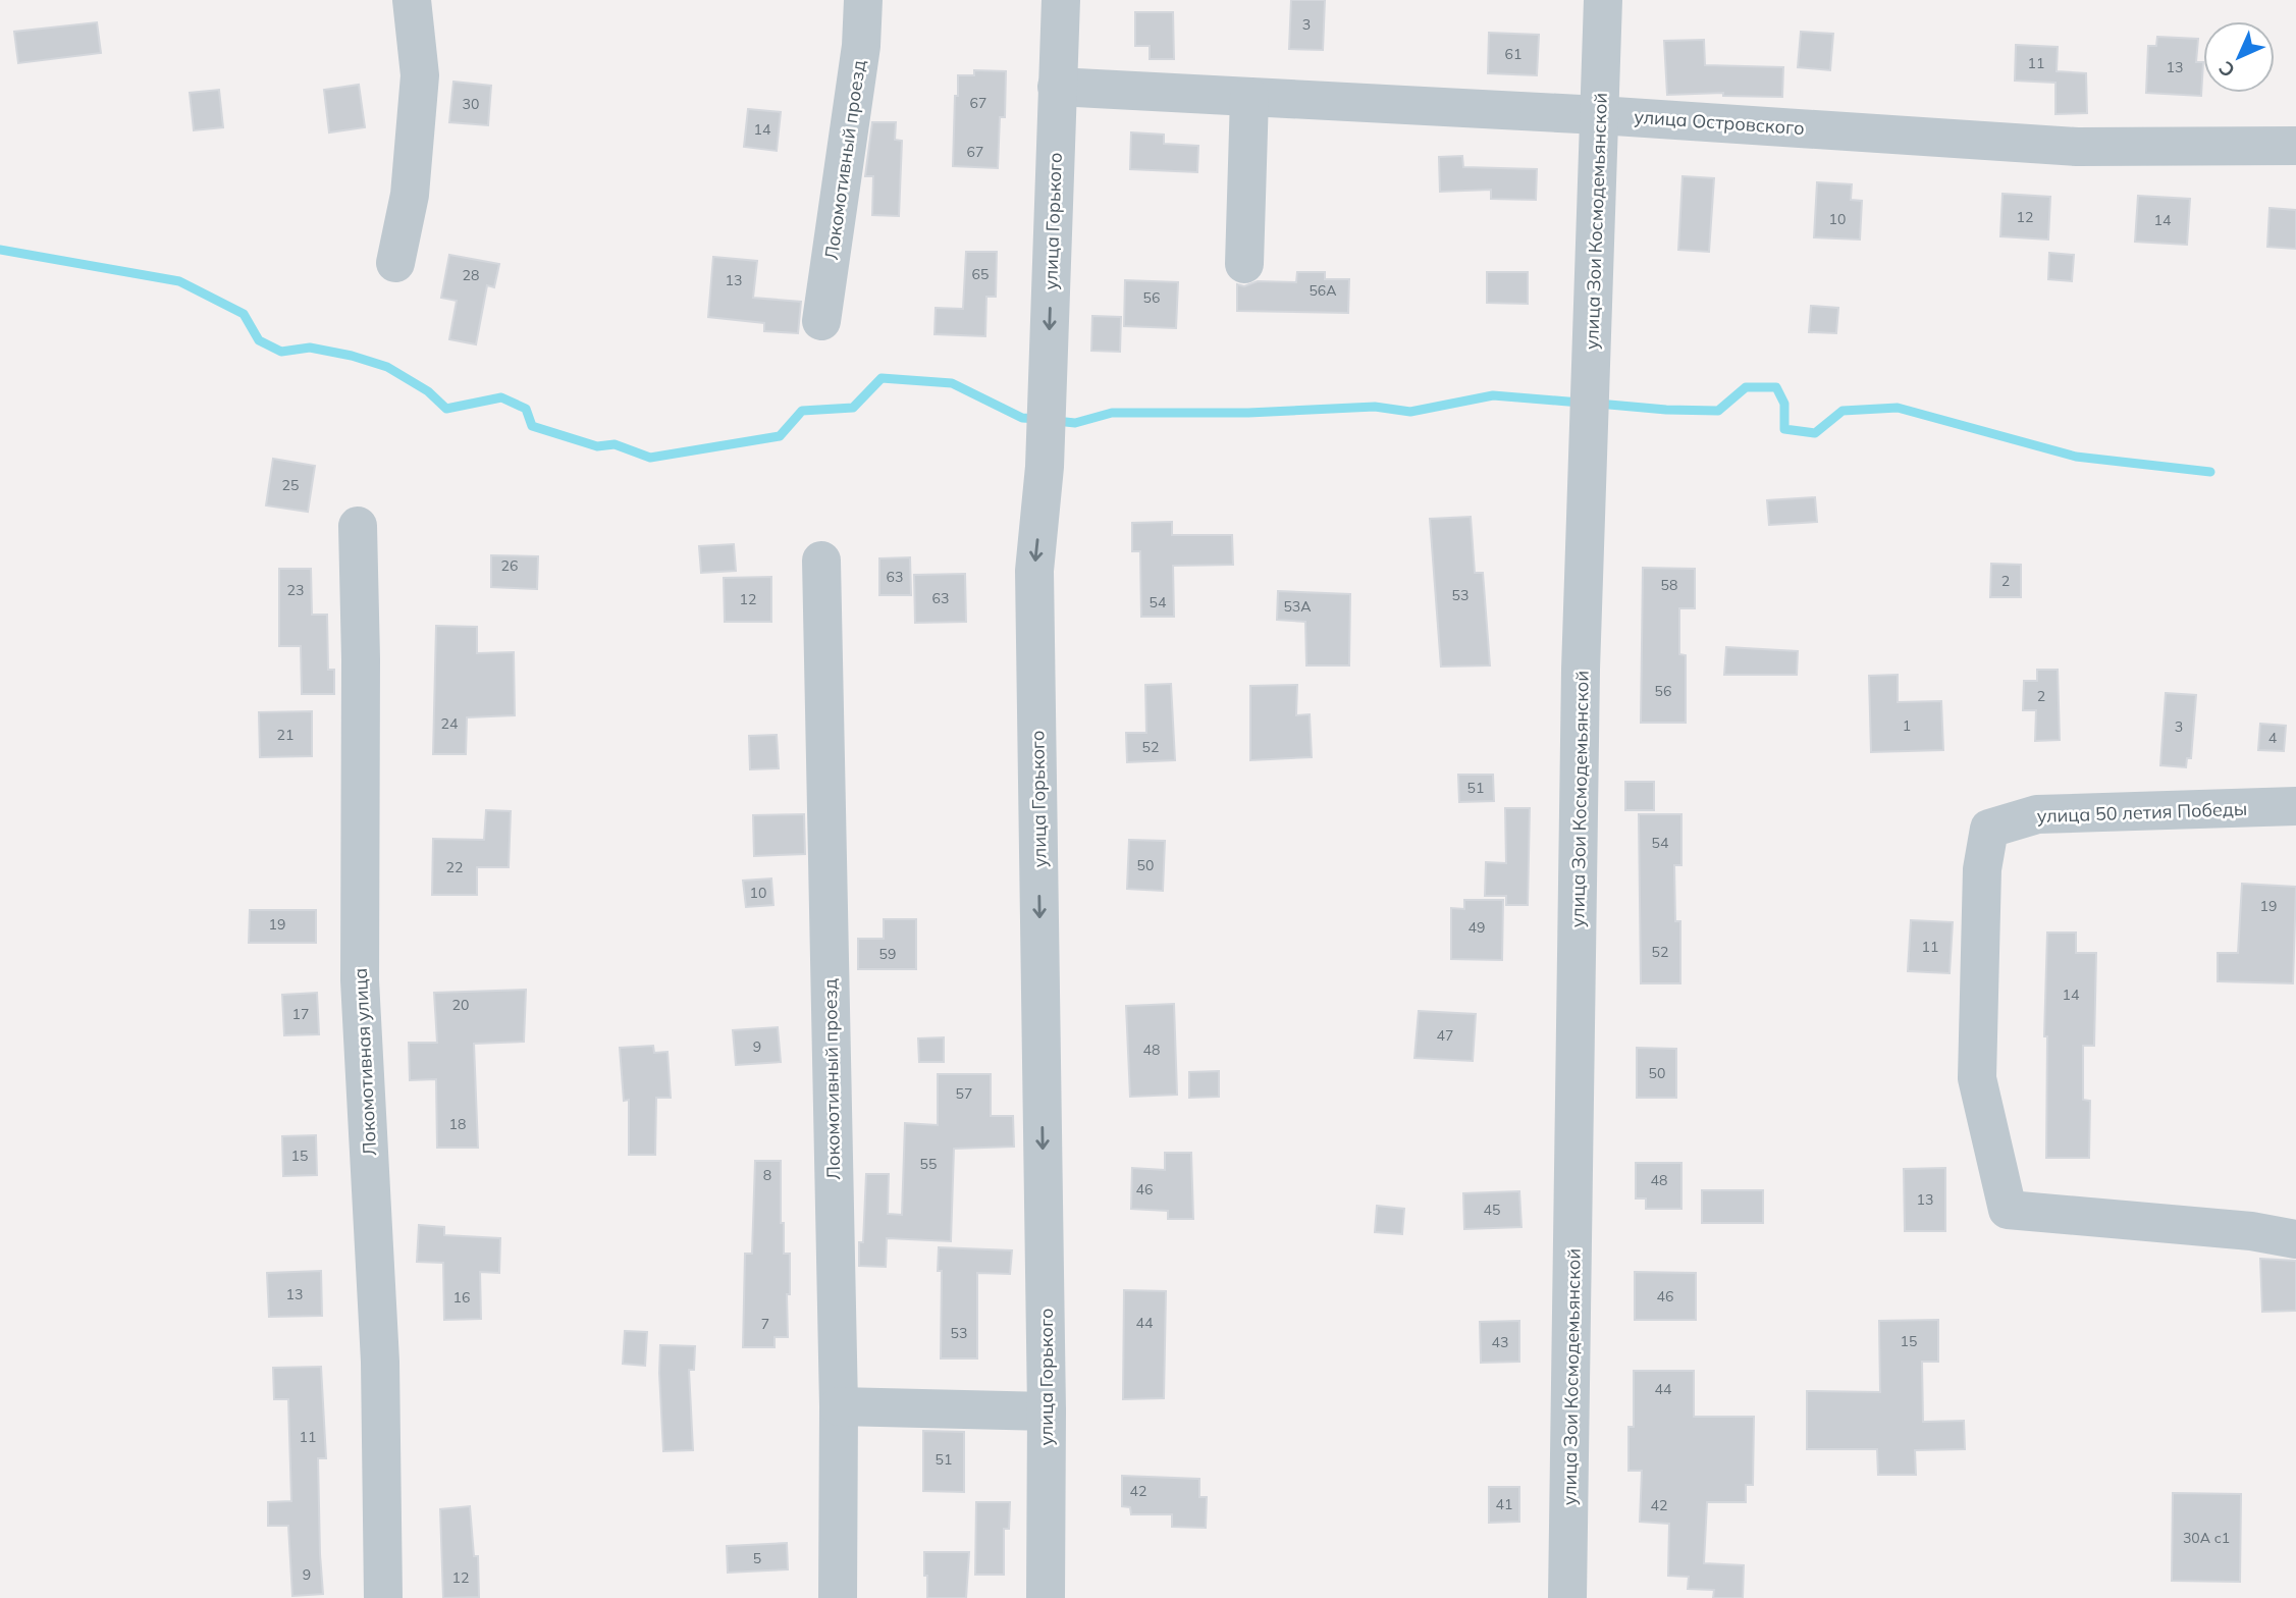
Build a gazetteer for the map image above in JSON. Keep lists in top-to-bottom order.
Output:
{
  "streets": {
    "street": [
      "улица Островского",
      "Локомотивный проезд",
      "улица Горького",
      "улица Зои Космодемьянской",
      "улица 50 летия Победы",
      "Локомотивная улица"
    ]
  },
  "crossings": [
    ["улица Островского", "улица Горького"],
    ["улица Островского", "улица Зои Космодемьянской"]
  ],
  "one_way": ["улица Горького"],
  "house_numbers": [
    "3",
    "61",
    "11",
    "13",
    "67",
    "30",
    "14",
    "67",
    "12",
    "10",
    "14",
    "65",
    "28",
    "13",
    "56А",
    "56",
    "25",
    "26",
    "63",
    "2",
    "58",
    "23",
    "53",
    "63",
    "12",
    "54",
    "53А",
    "56",
    "2",
    "24",
    "1",
    "3",
    "21",
    "4",
    "52",
    "51",
    "54",
    "50",
    "22",
    "10",
    "19",
    "19",
    "49",
    "11",
    "52",
    "59",
    "14",
    "20",
    "17",
    "47",
    "9",
    "48",
    "50",
    "57",
    "18",
    "15",
    "55",
    "8",
    "48",
    "46",
    "13",
    "45",
    "13",
    "46",
    "16",
    "44",
    "7",
    "53",
    "15",
    "43",
    "44",
    "11",
    "51",
    "42",
    "41",
    "42",
    "30А с1",
    "5",
    "9",
    "12"
  ],
  "north": "bottom left"
}
